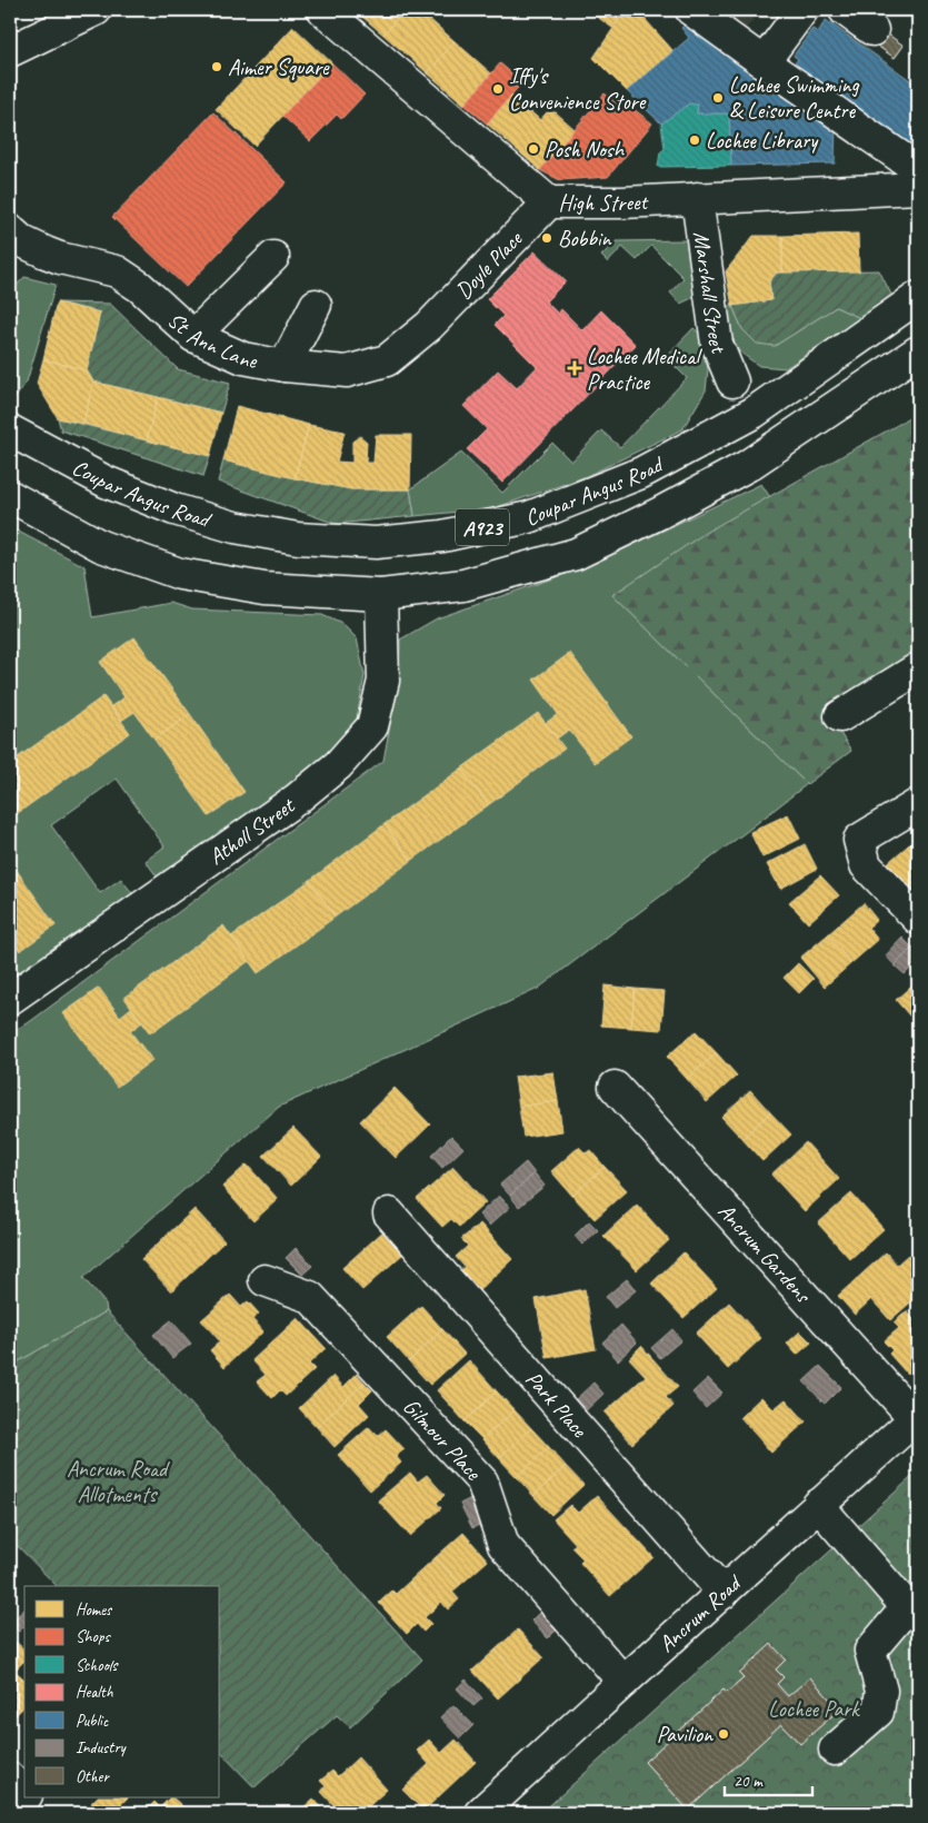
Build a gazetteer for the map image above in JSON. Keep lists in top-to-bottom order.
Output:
{
  "streets": {
    "street": [
      "High Street",
      "Doyle Place",
      "Marshall Street",
      "St Ann Lane",
      "Coupar Angus Road",
      "A923",
      "Atholl Street",
      "Ancrum Gardens",
      "Park Place",
      "Gilmour Place",
      "Ancrum Road"
    ]
  },
  "crossings": [
    ["High Street", "Doyle Place"],
    ["High Street", "Marshall Street"],
    ["Doyle Place", "St Ann Lane"],
    ["Coupar Angus Road", "Atholl Street"],
    ["Ancrum Gardens", "Ancrum Road"],
    ["Park Place", "Ancrum Road"],
    ["Gilmour Place", "Ancrum Road"]
  ],
  "parks": ["Ancrum Road Allotments", "Lochee Park"],
  "places": {
    "other": [
      "Aimer Square",
      "Iffy's Convenience Store",
      "Lochee Swimming & Leisure Centre",
      "Lochee Library",
      "Posh Nosh",
      "Bobbin",
      "Pavilion"
    ],
    "health": ["Lochee Medical Practice"]
  },
  "legend": [
    "Homes",
    "Shops",
    "Schools",
    "Health",
    "Public",
    "Industry",
    "Other"
  ],
  "scale_bar": "20 m"
}
